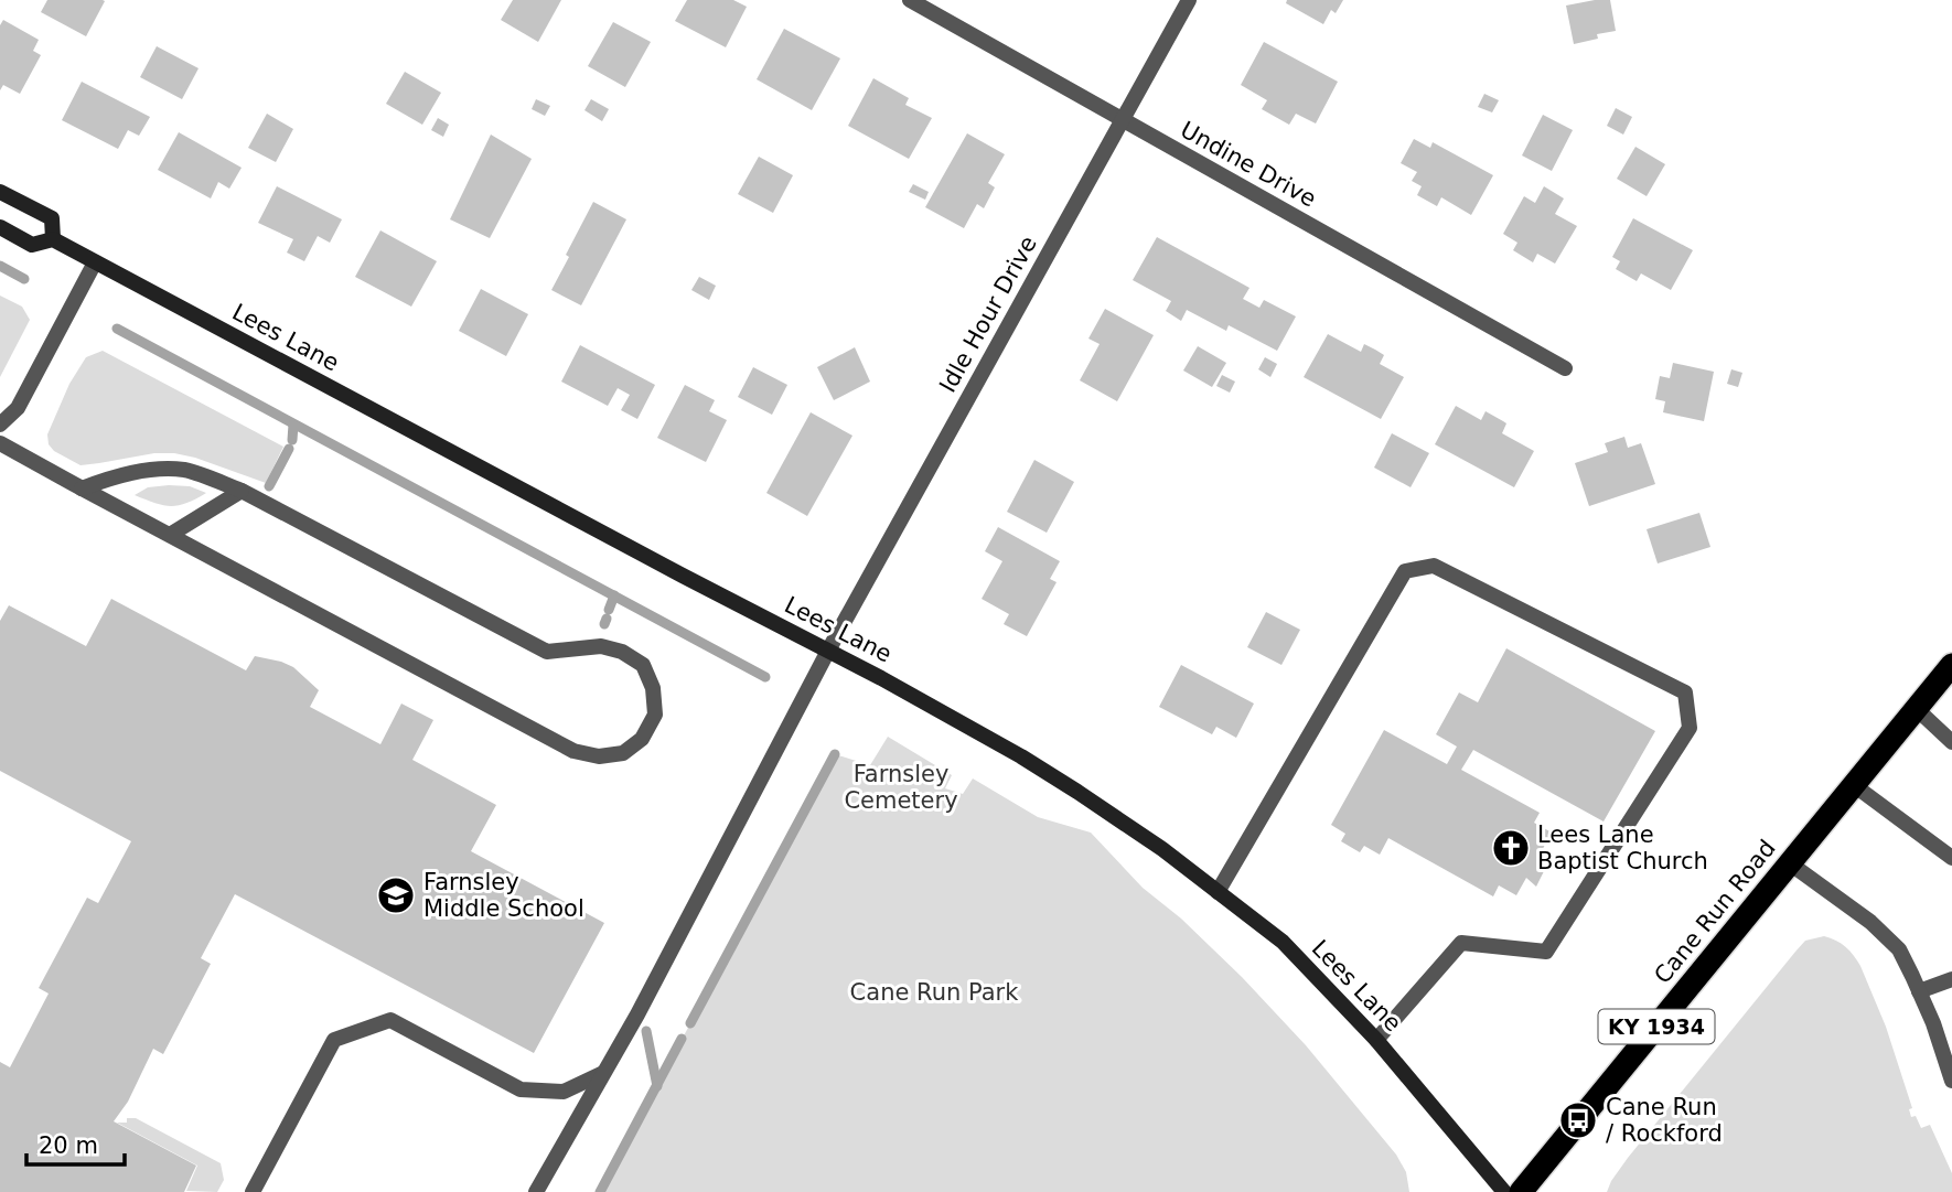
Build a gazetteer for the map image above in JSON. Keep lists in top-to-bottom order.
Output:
{
  "streets": {
    "highway": ["Cane Run Road", "KY 1934"],
    "street": ["Undine Drive", "Idle Hour Drive", "Lees Lane"]
  },
  "crossings": [
    ["Undine Drive", "Idle Hour Drive"],
    ["Idle Hour Drive", "Lees Lane"]
  ],
  "parks": ["Farnsley Cemetery", "Cane Run Park"],
  "places": {
    "church": ["Lees Lane Baptist Church"],
    "school or university": ["Farnsley Middle School"],
    "bus stop": ["Cane Run / Rockford"]
  },
  "scale_bar": "20 m"
}
